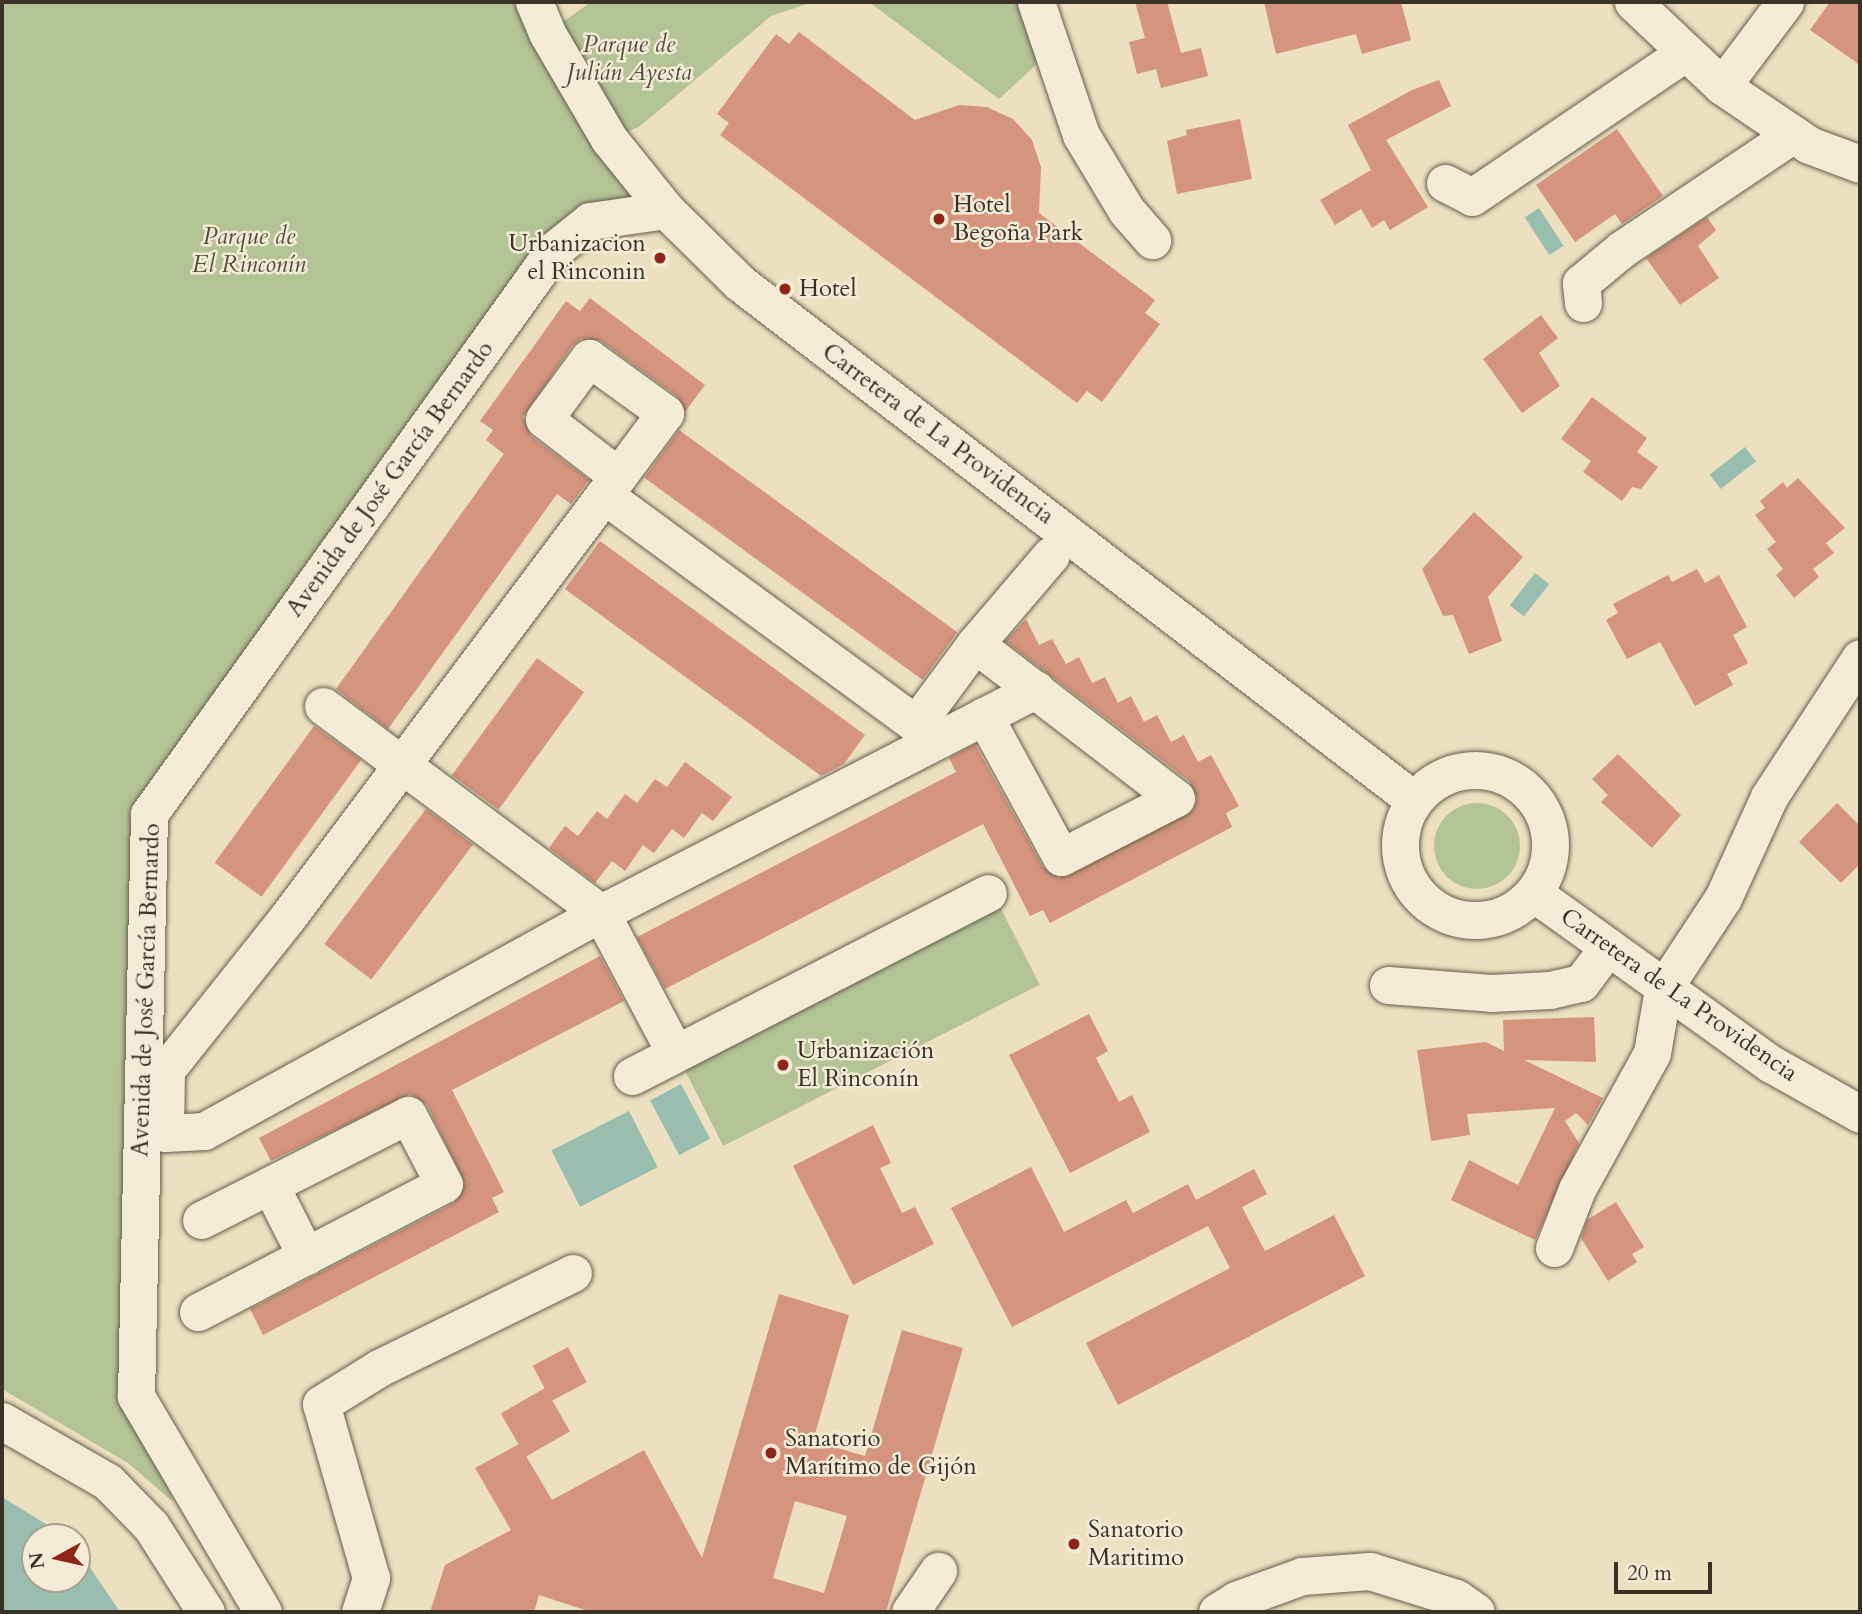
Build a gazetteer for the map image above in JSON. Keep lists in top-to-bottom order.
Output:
{
  "streets": {
    "street": ["Carretera de La Providencia", "Avenida de José García Bernardo"]
  },
  "crossings": [
    ["Carretera de La Providencia", "Avenida de José García Bernardo"]
  ],
  "parks": ["Parque de Julián Ayesta", "Parque de El Rinconín"],
  "places": [
    "Hotel Begoña Park",
    "Urbanizacion el Rinconin",
    "Hotel",
    "Urbanización El Rinconín",
    "Sanatorio Marítimo de Gijón",
    "Sanatorio Maritimo"
  ],
  "scale_bar": "20 m",
  "north": "left"
}
